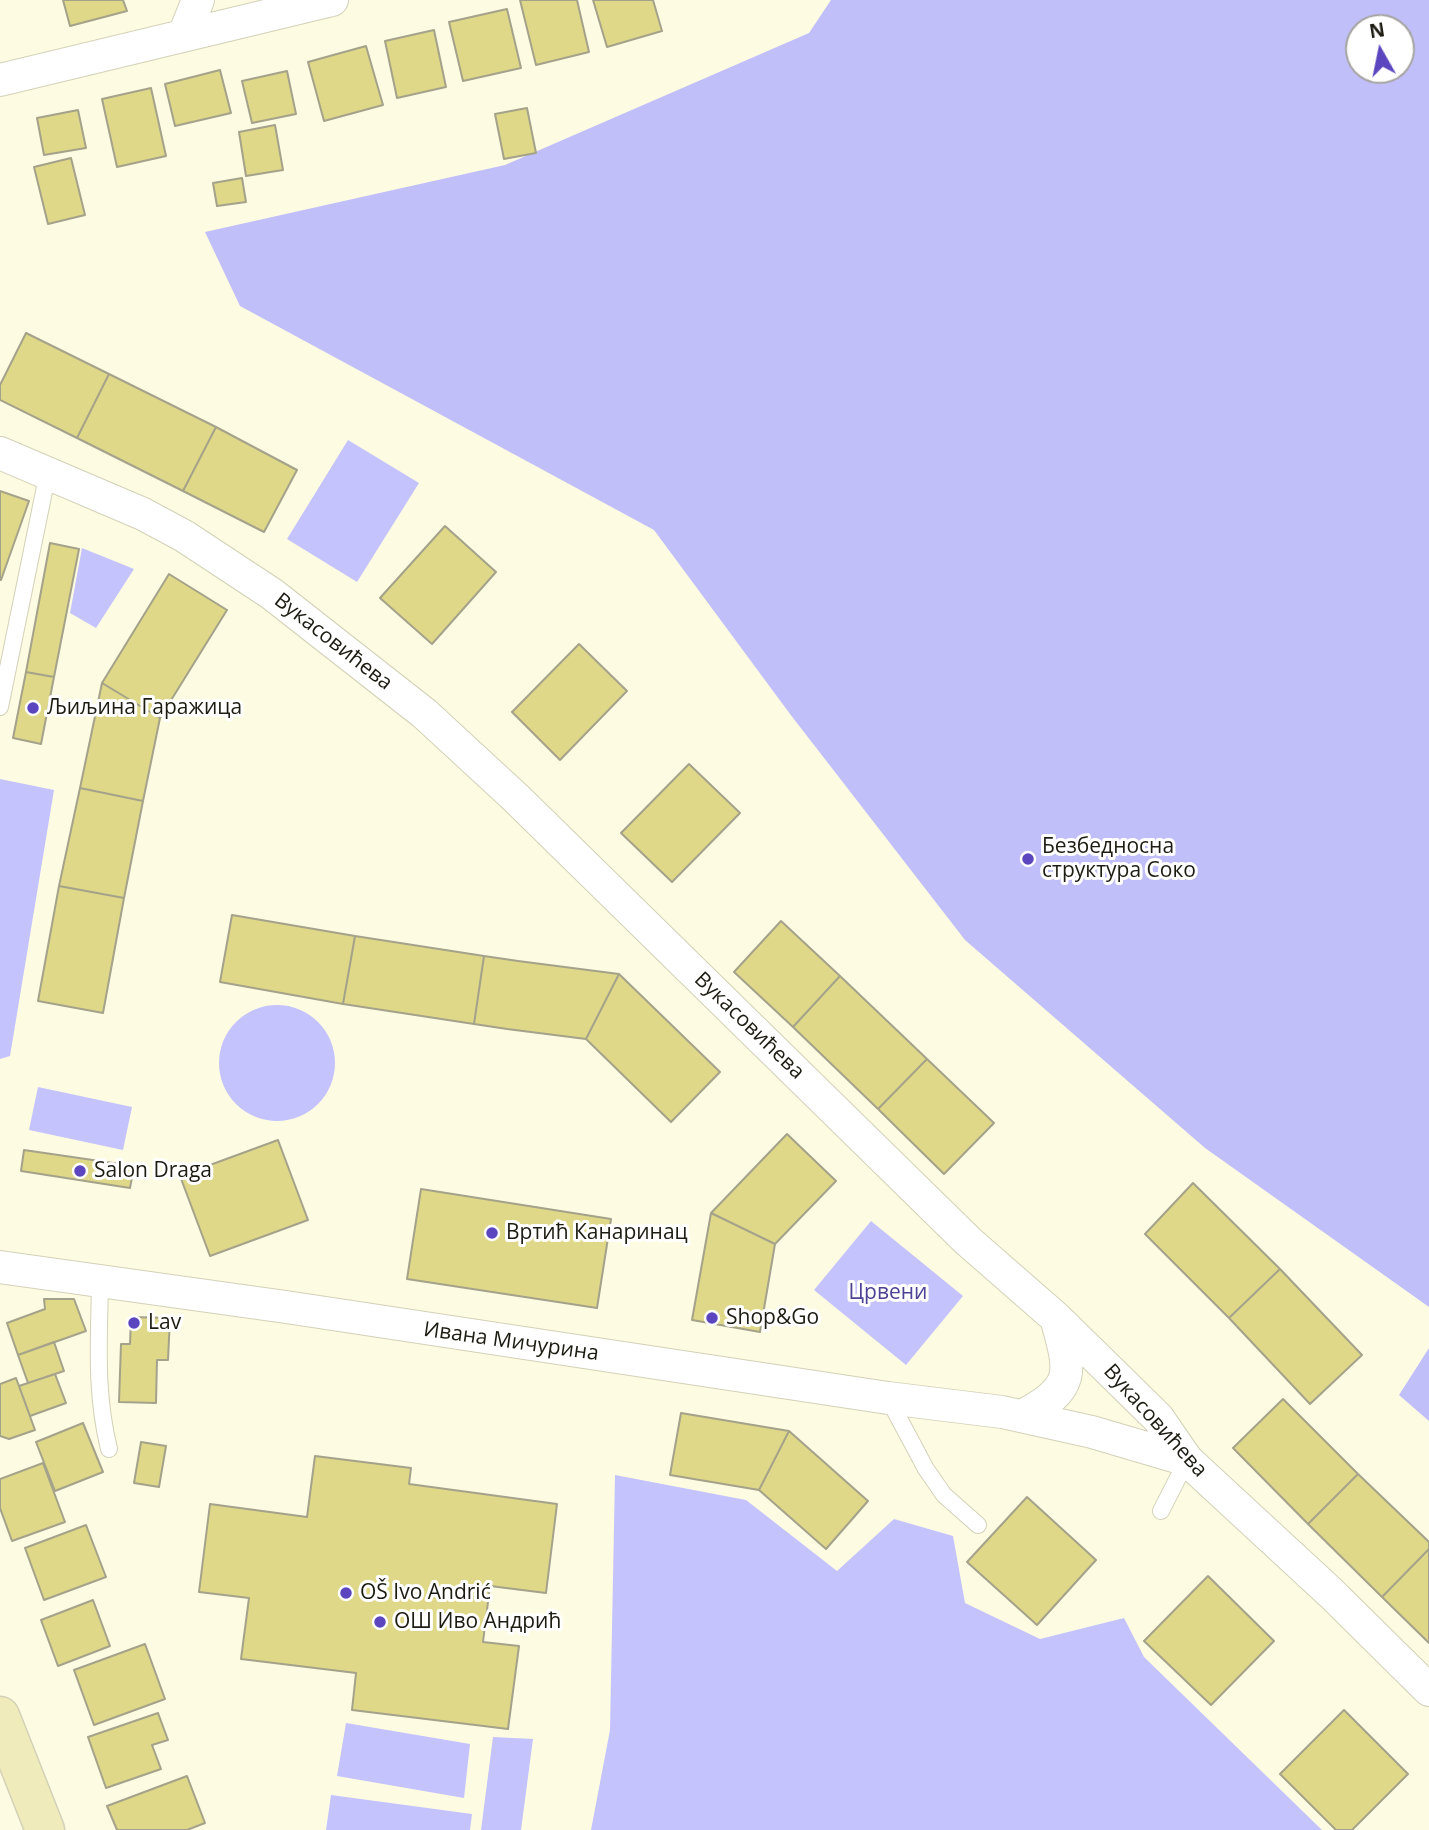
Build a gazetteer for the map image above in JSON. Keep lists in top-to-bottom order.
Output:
{
  "streets": {
    "street": ["Вукасовићева", "Ивана Мичурина"]
  },
  "crossings": [
    ["Вукасовићева", "Ивана Мичурина"]
  ],
  "parks": ["Црвени"],
  "places": [
    "Љиљина Гаражица",
    "Безбедносна структура Соко",
    "Salon Draga",
    "Вртић Канаринац",
    "Shop&Go",
    "Lav",
    "OŠ Ivo Andrić",
    "ОШ Иво Андрић"
  ],
  "north": "top"
}
